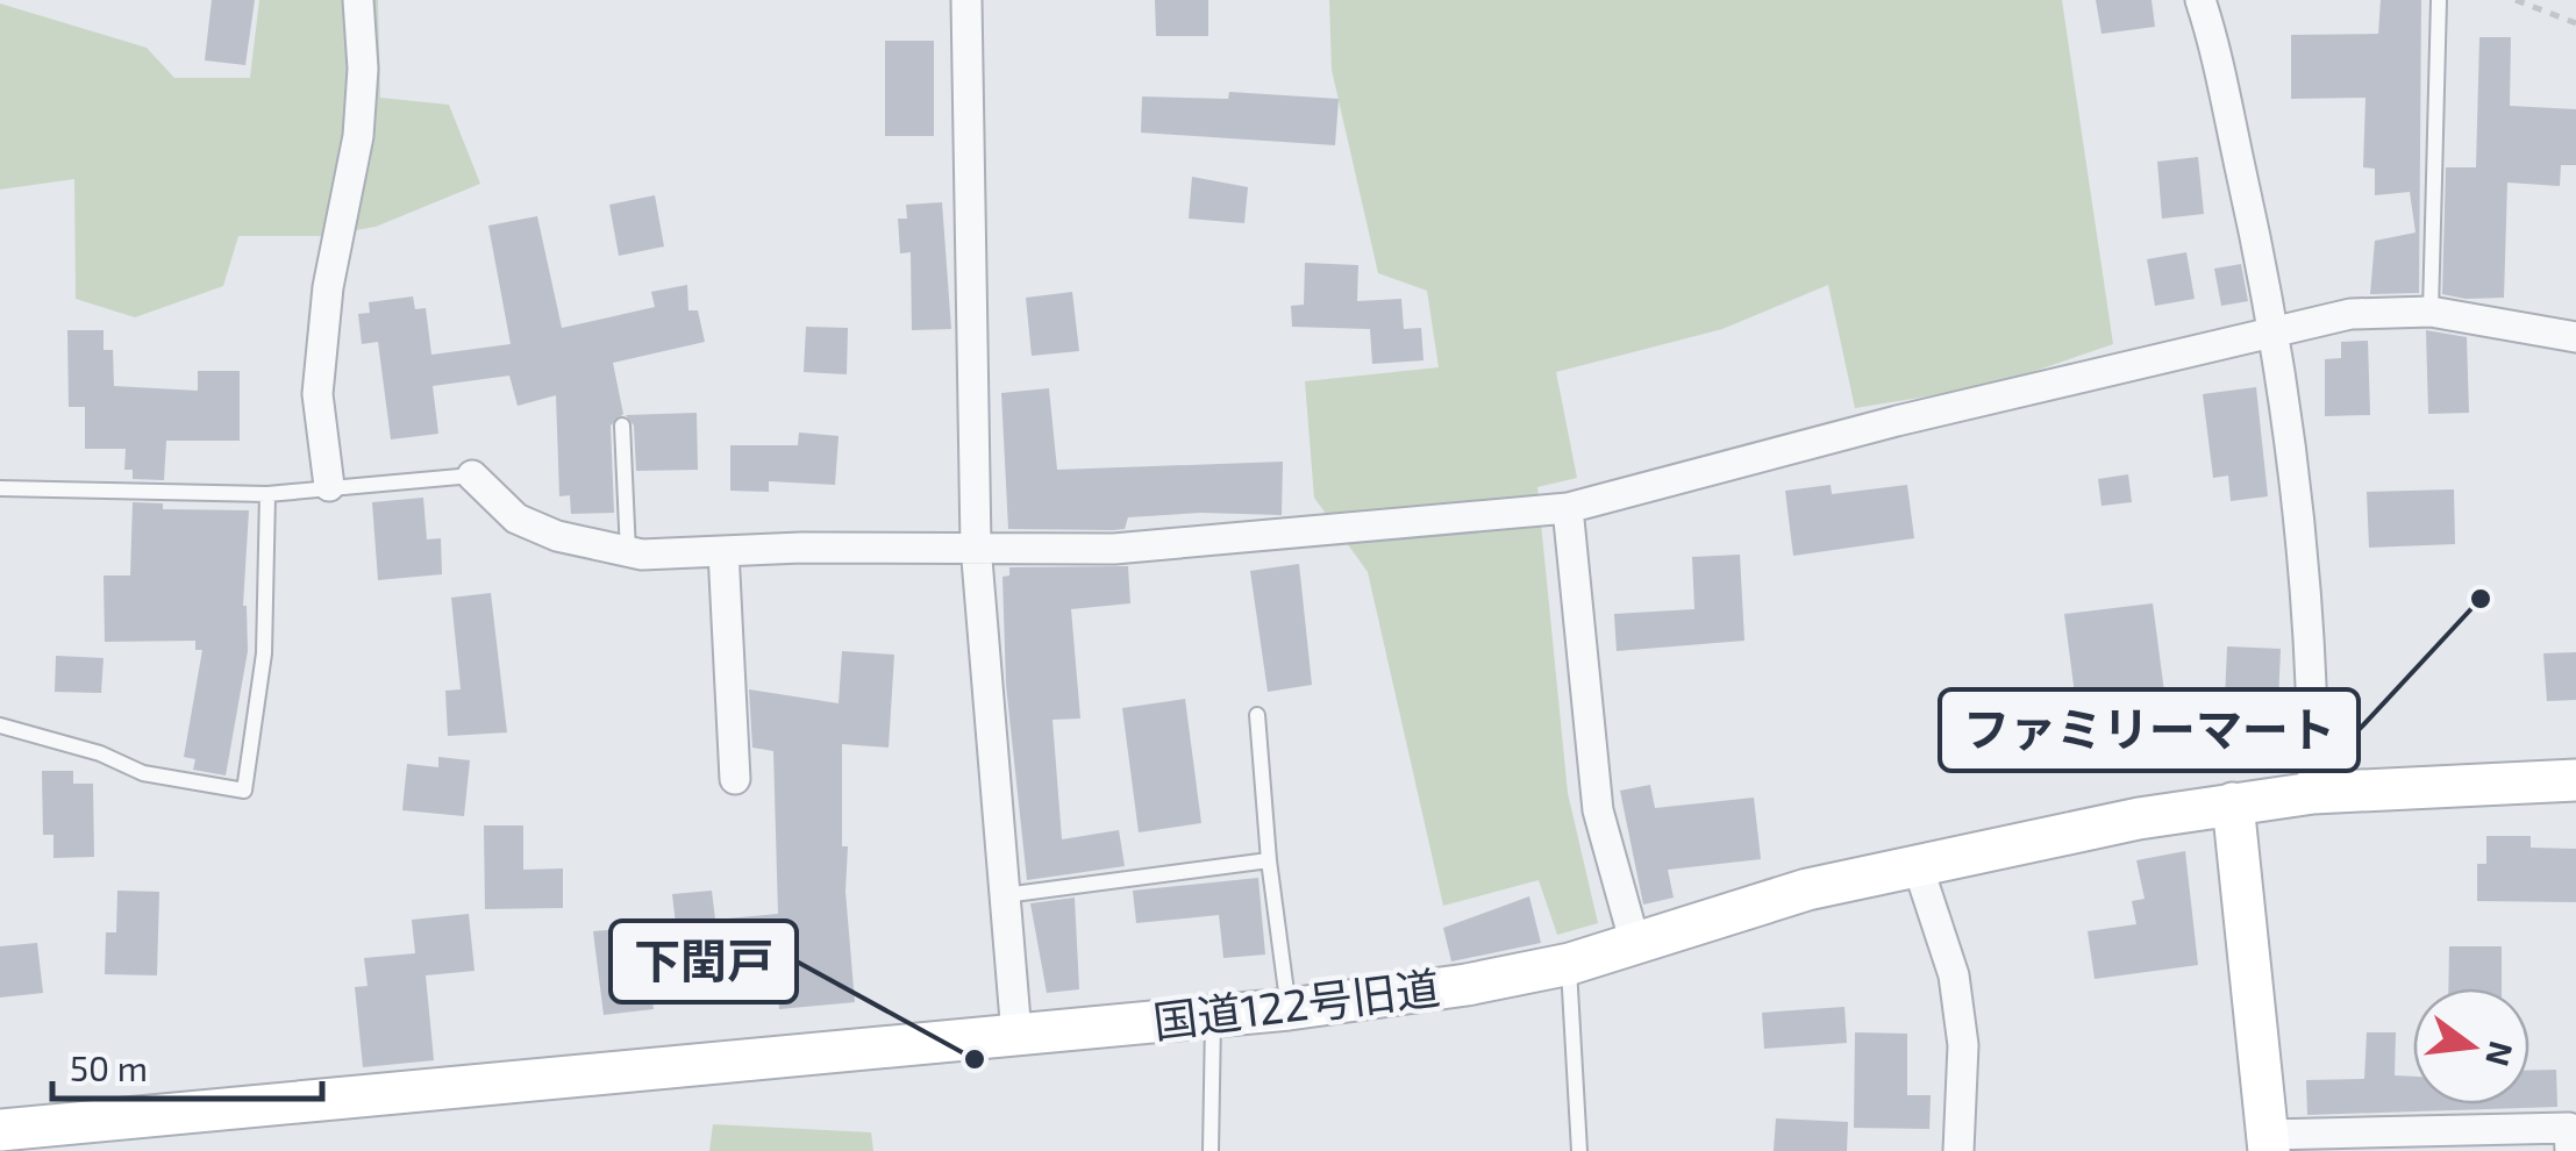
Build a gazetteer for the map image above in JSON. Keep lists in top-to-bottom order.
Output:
{
  "streets": {
    "street": ["国道122号旧道"]
  },
  "places": ["ファミリーマート", "下閏戸"],
  "scale_bar": "50 m",
  "north": "right"
}
